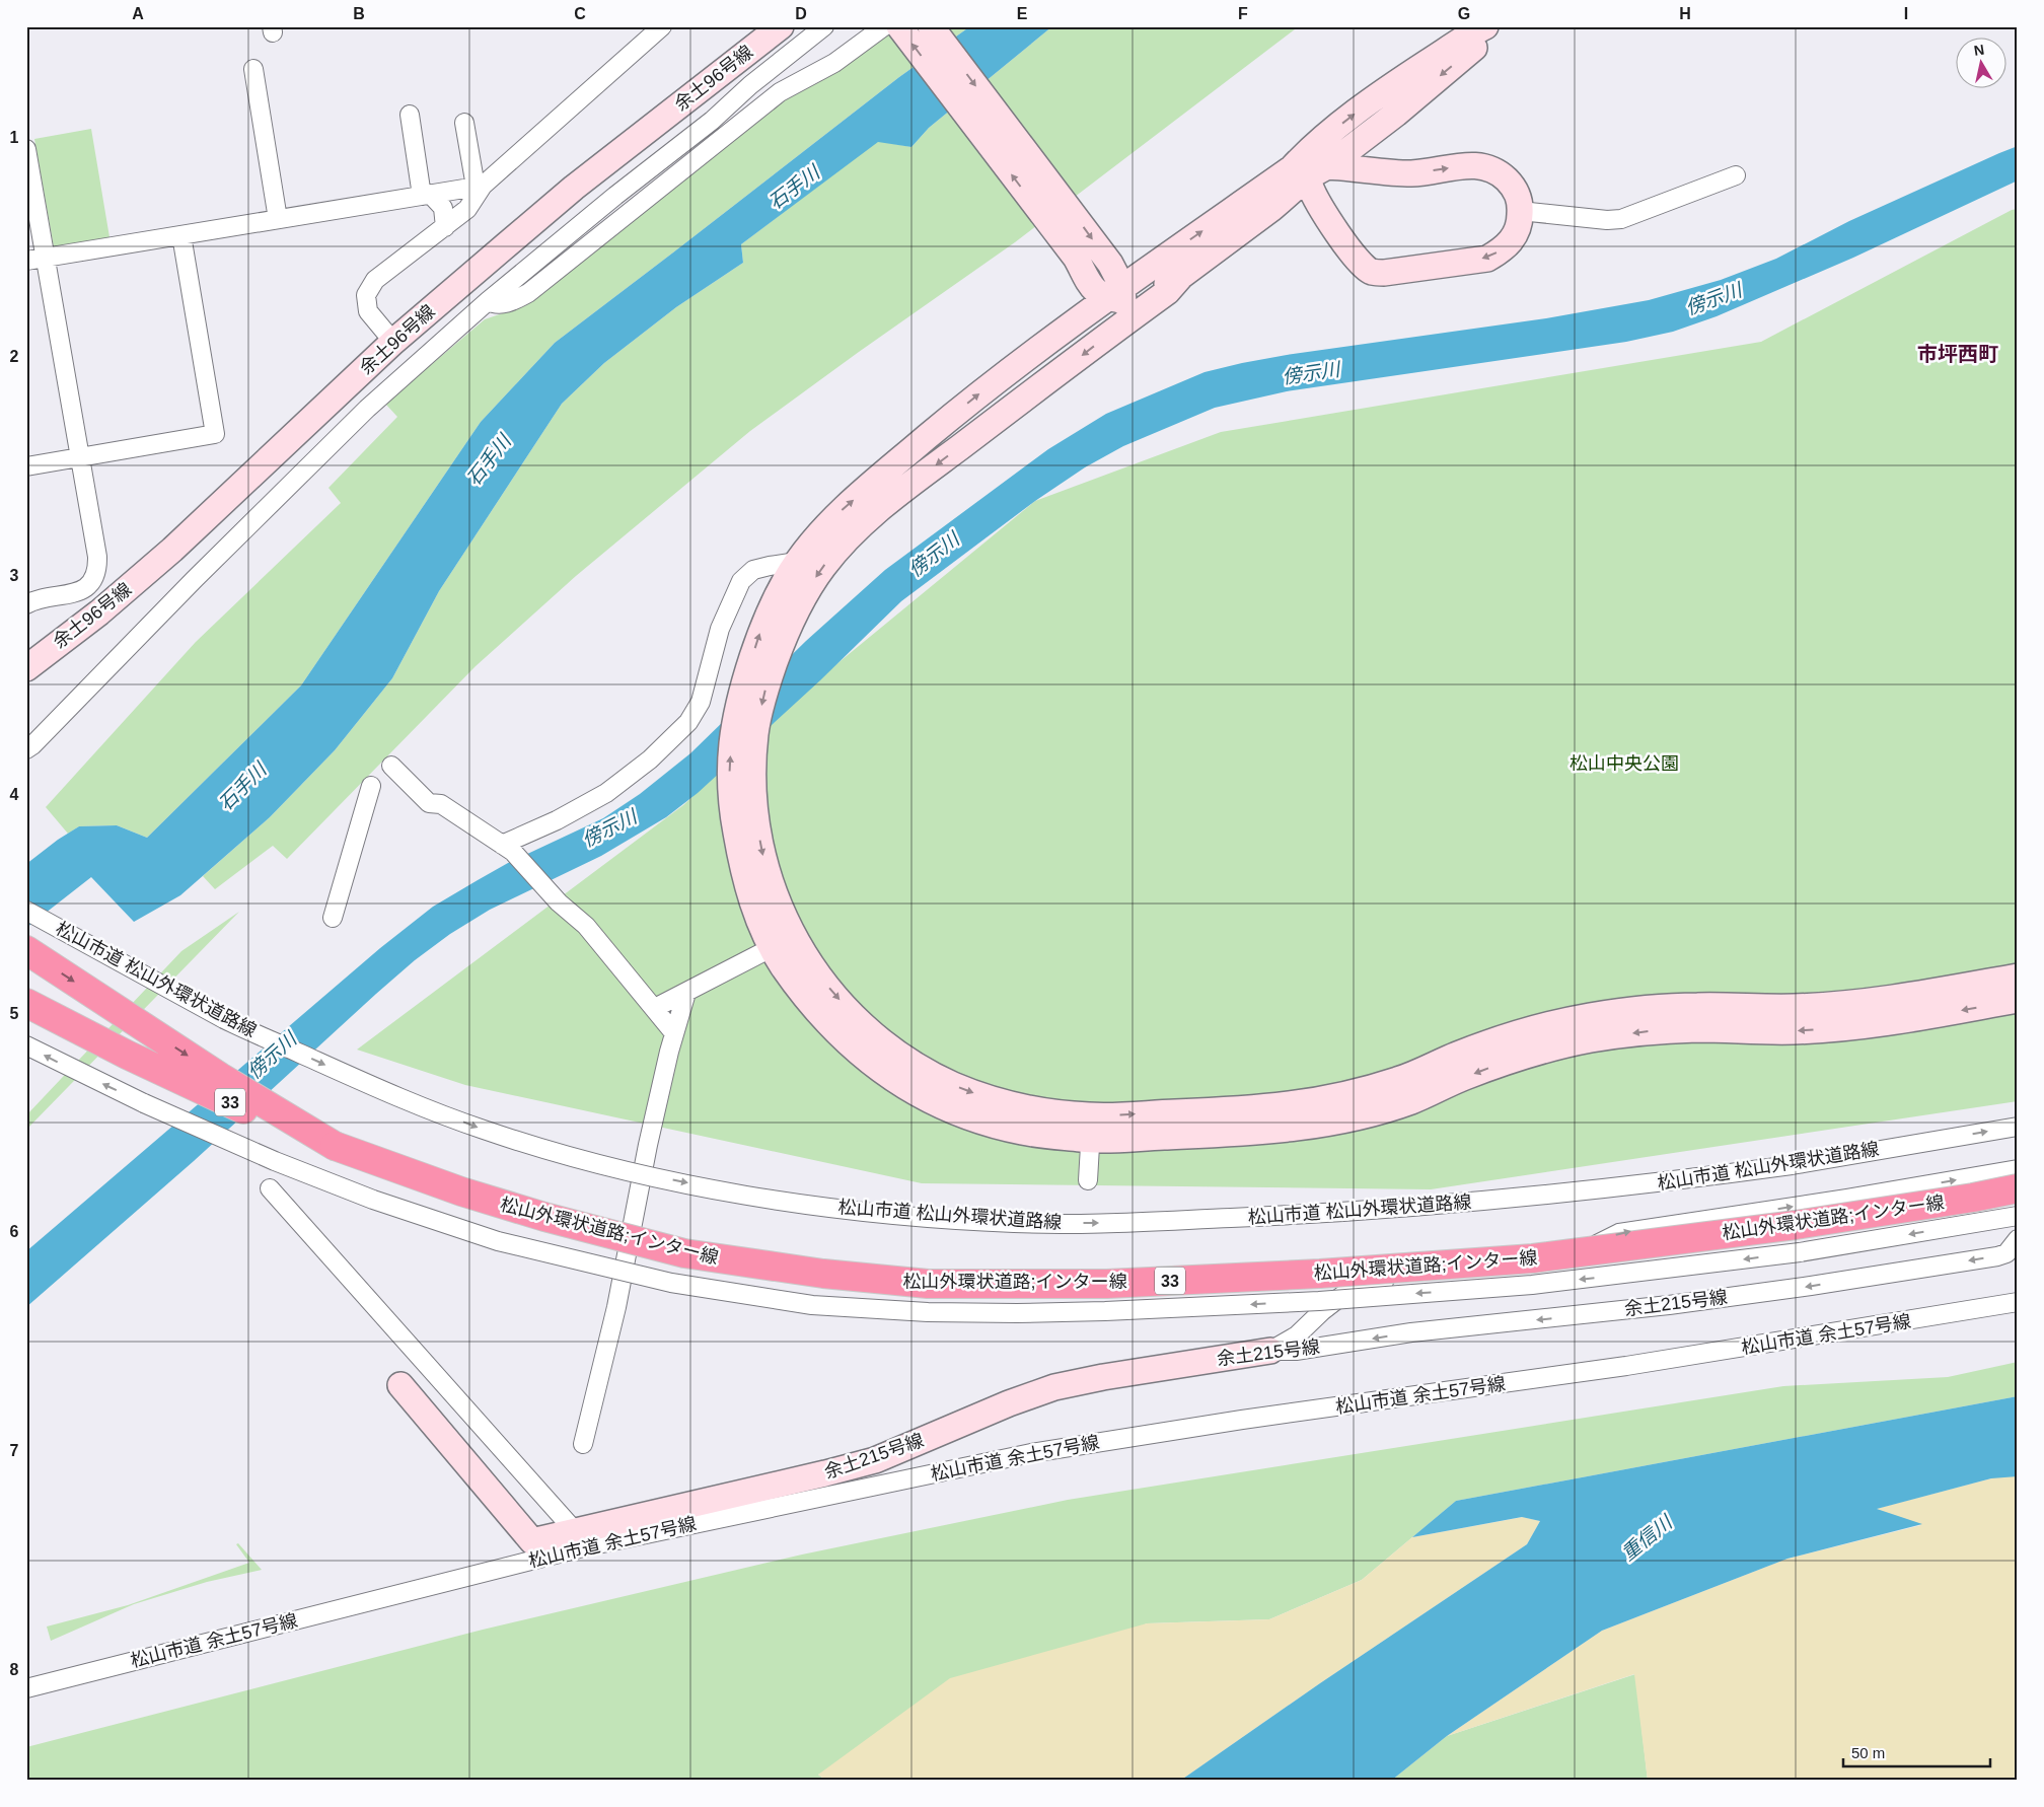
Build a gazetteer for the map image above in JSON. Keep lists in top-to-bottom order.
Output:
{
  "streets": {
    "highway": ["33", "松山外環状道路;インター線"],
    "street": [
      "余土96号線",
      "松山市道 松山外環状道路線",
      "余土215号線",
      "松山市道 余土57号線"
    ]
  },
  "crossings": [
    ["33", "松山外環状道路;インター線"],
    ["余土215号線", "松山市道 余土57号線"]
  ],
  "districts": ["市坪西町"],
  "water": ["石手川", "傍示川", "重信川"],
  "parks": ["松山中央公園"],
  "scale_bar": "50 m",
  "north": "top",
  "grid": {
    "columns": [
      "A",
      "B",
      "C",
      "D",
      "E",
      "F",
      "G",
      "H",
      "I"
    ],
    "rows": [
      "1",
      "2",
      "3",
      "4",
      "5",
      "6",
      "7",
      "8"
    ]
  }
}
